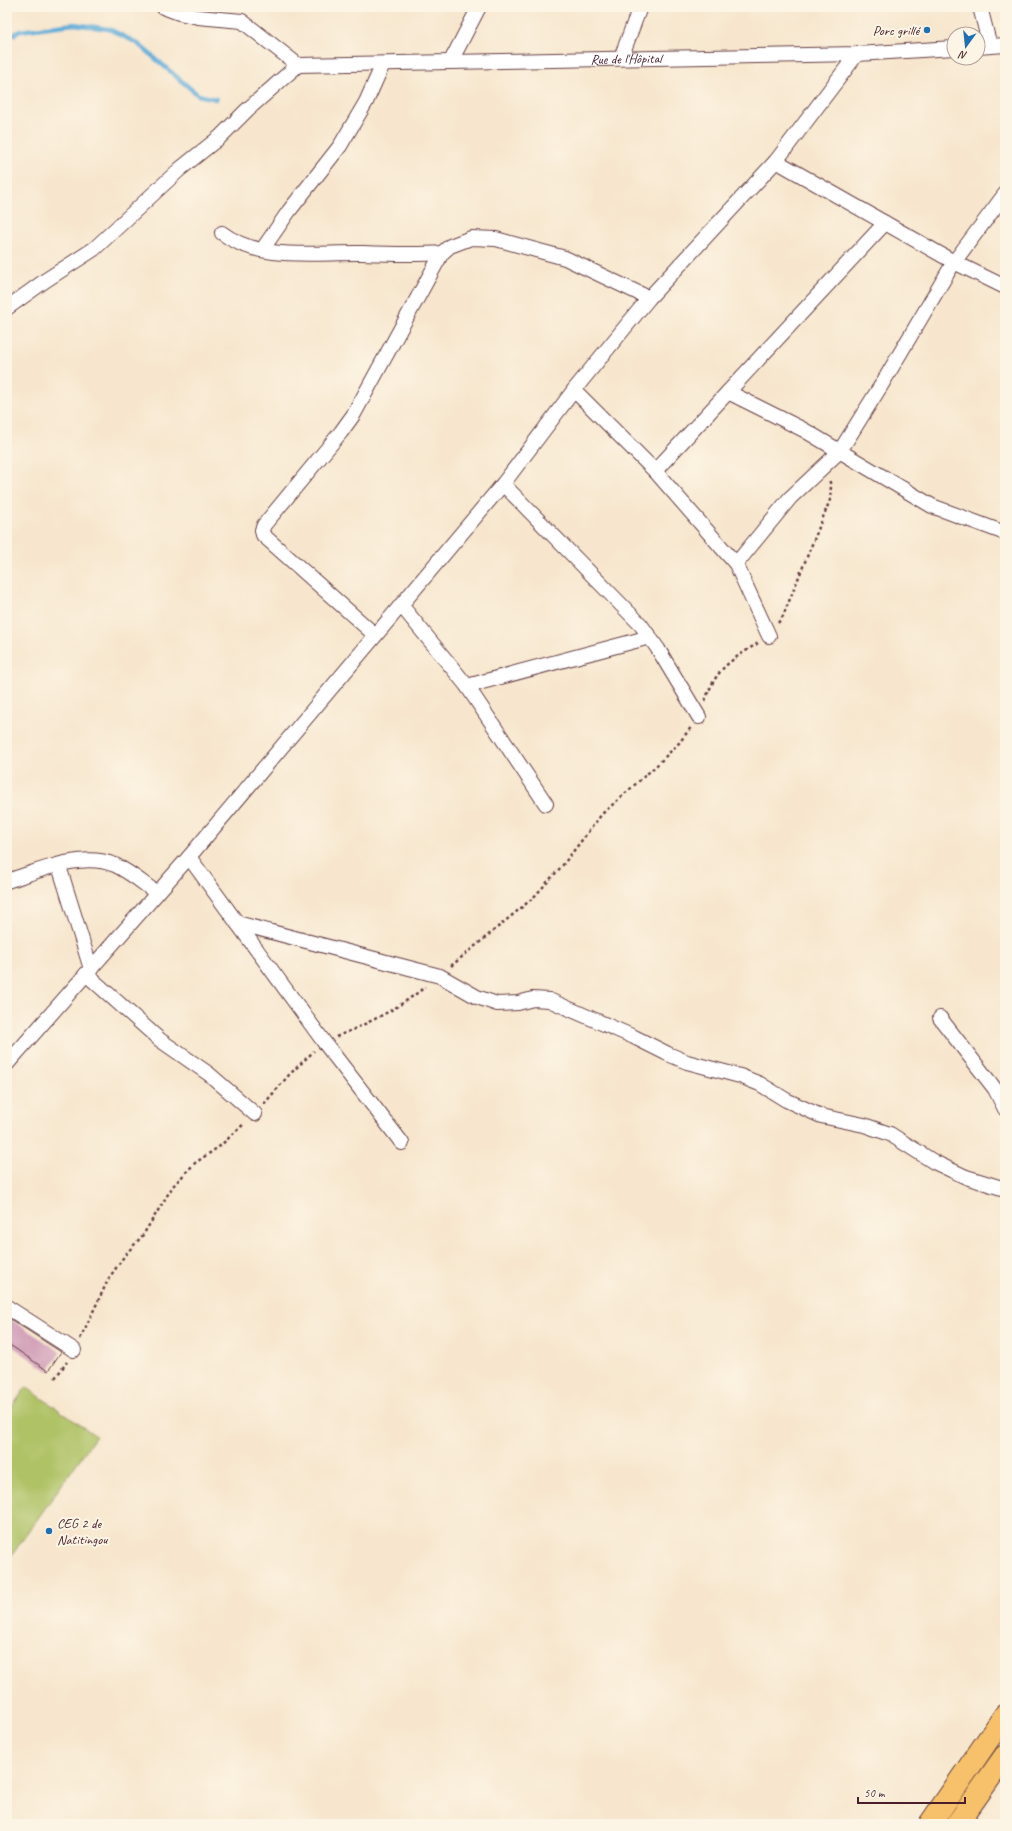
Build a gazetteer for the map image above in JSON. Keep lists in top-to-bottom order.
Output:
{
  "streets": {
    "street": ["Rue de l'Hôpital"]
  },
  "places": ["Porc grillé", "CEG 2 de Natitingou"],
  "scale_bar": "50 m",
  "north": "bottom"
}
